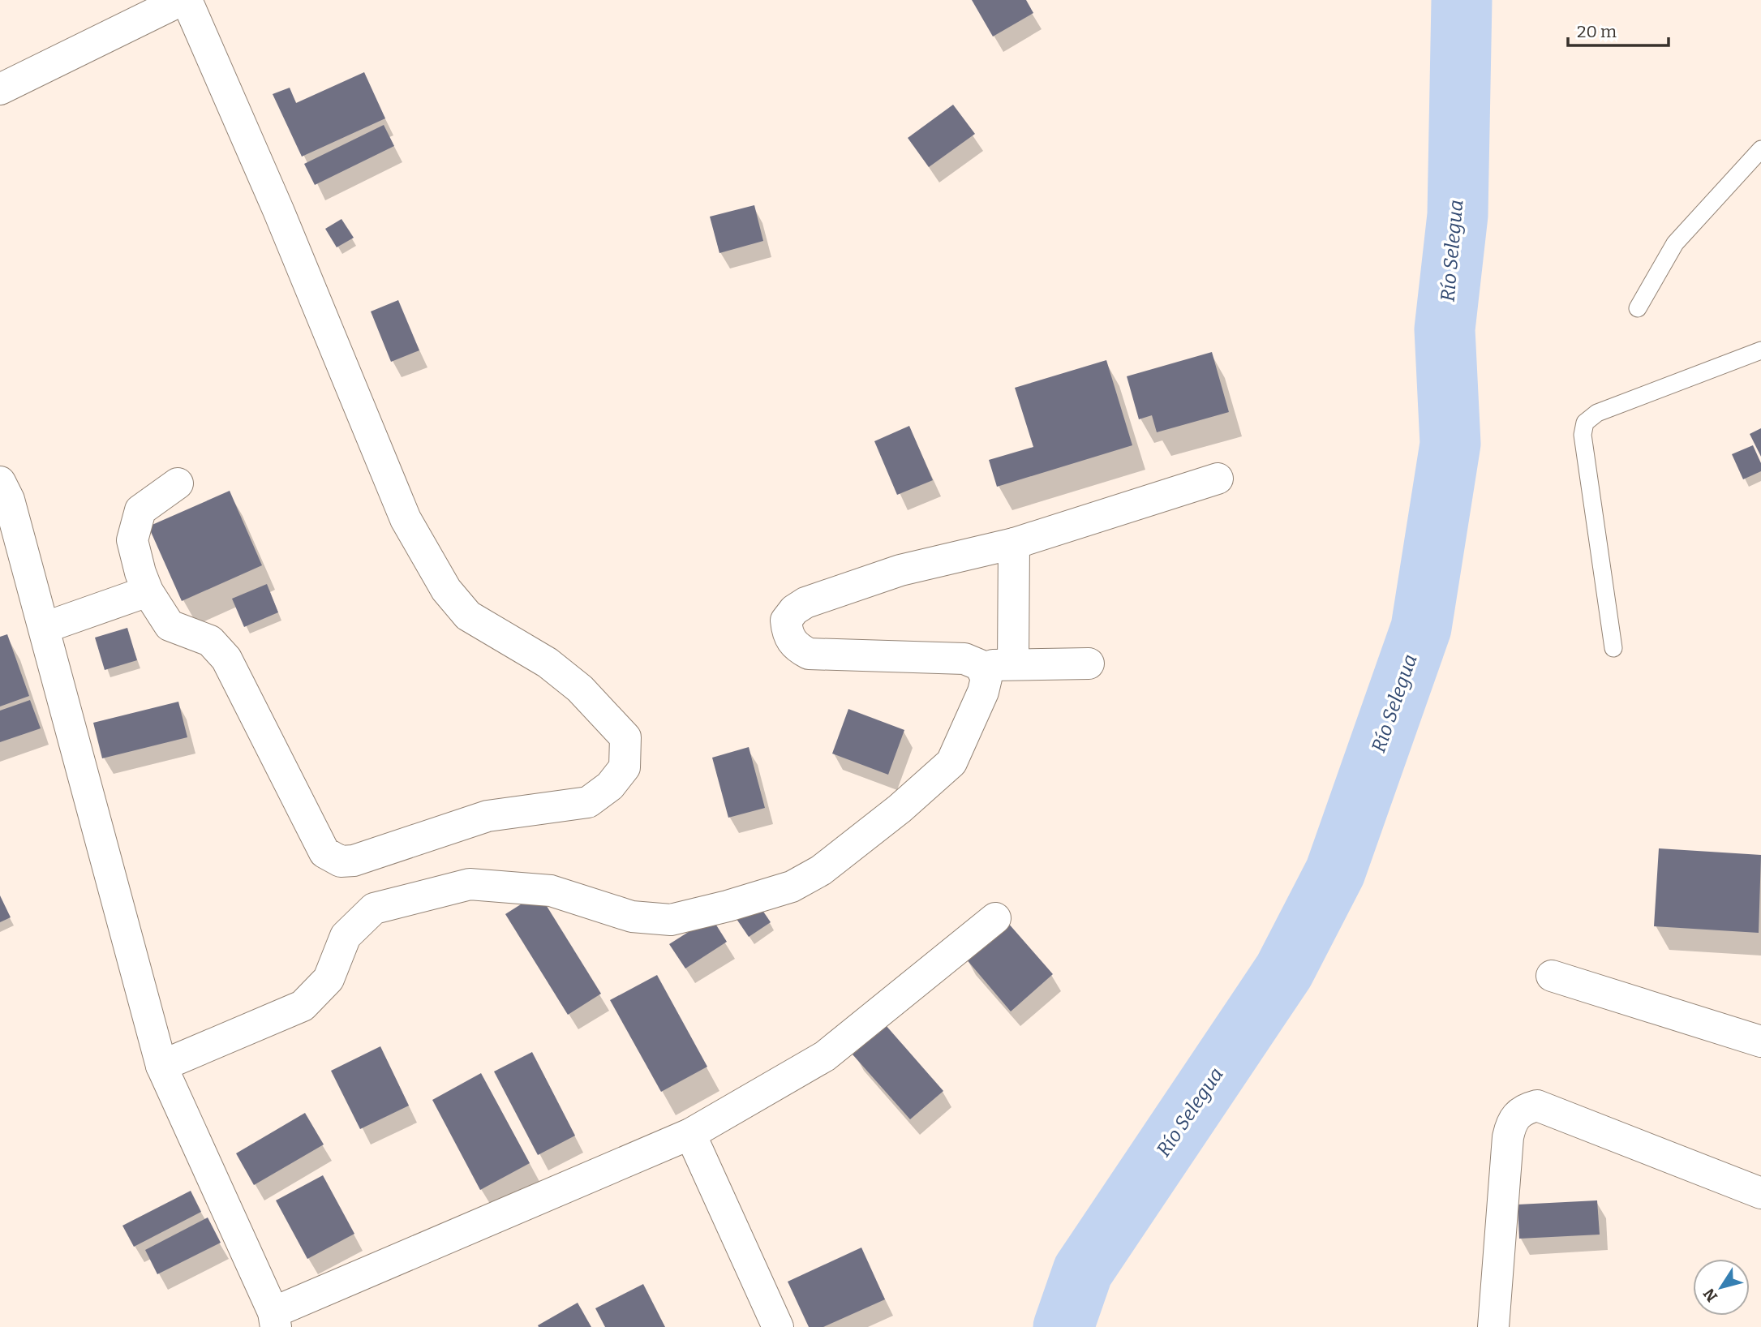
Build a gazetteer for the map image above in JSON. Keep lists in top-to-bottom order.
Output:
{
  "water": ["Río Selegua"],
  "scale_bar": "20 m",
  "north": "bottom left"
}
